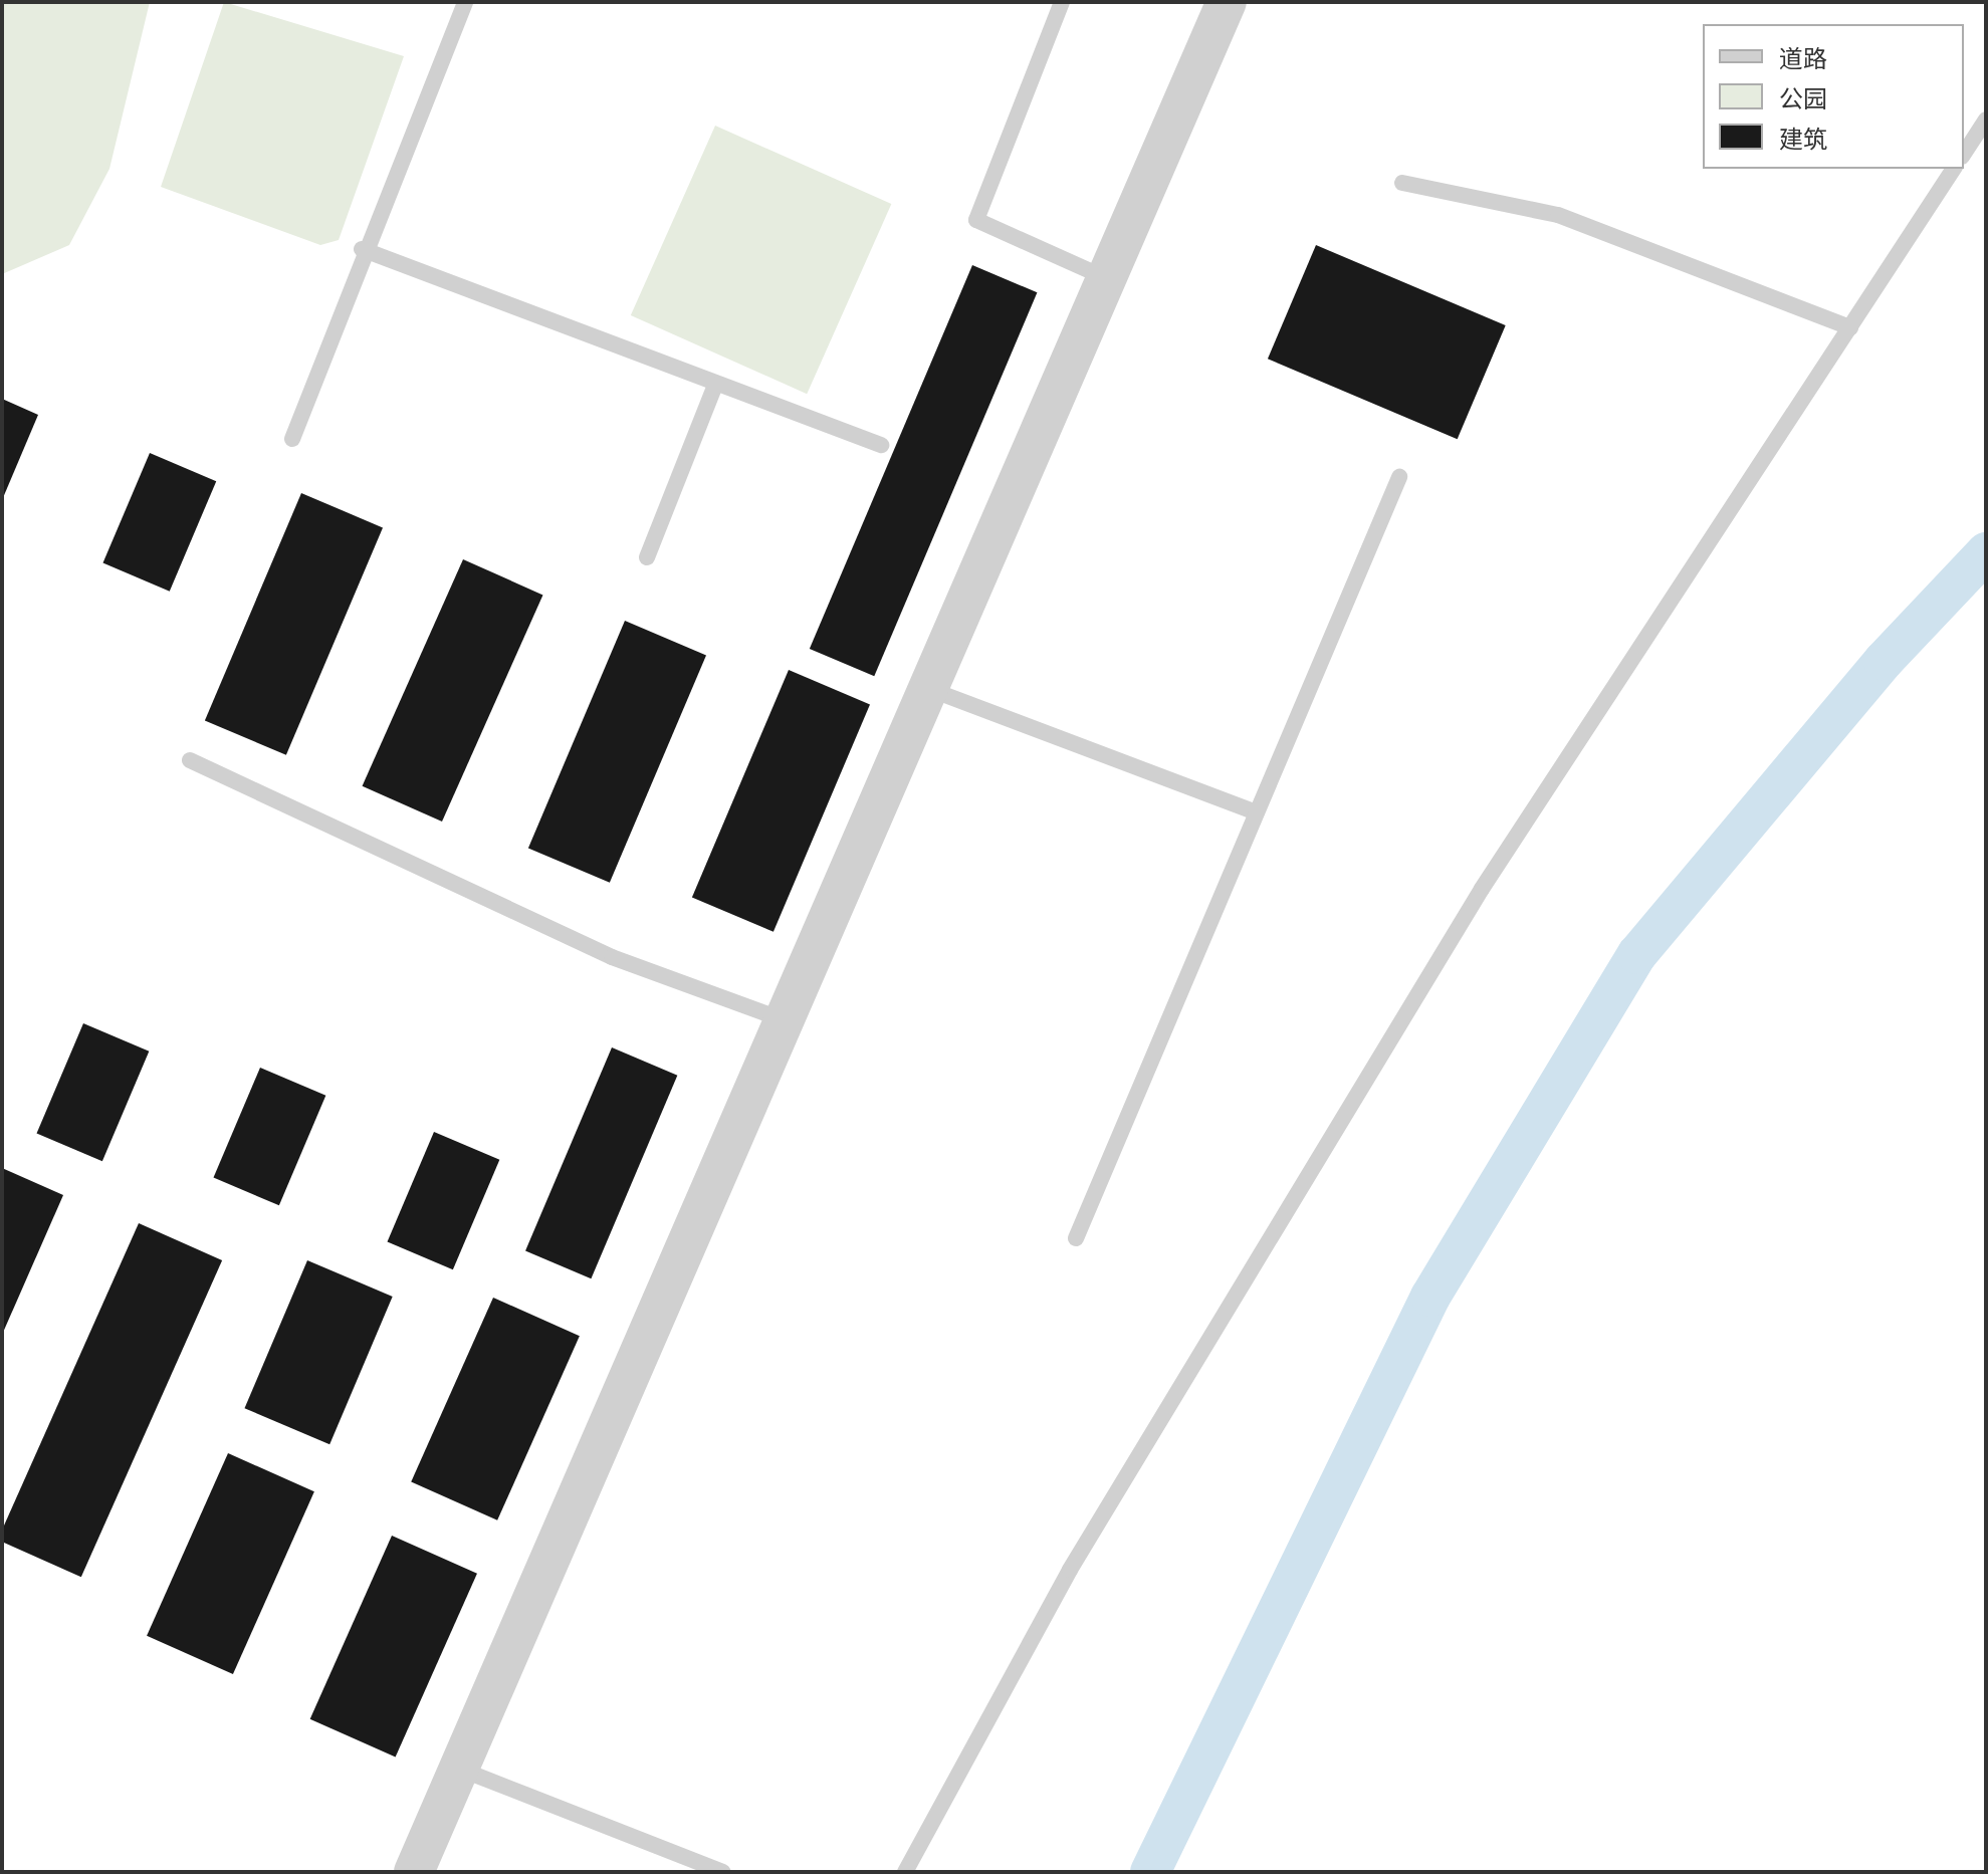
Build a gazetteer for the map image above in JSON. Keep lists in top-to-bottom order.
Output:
{
  "legend": ["道路", "公园", "建筑"]
}
